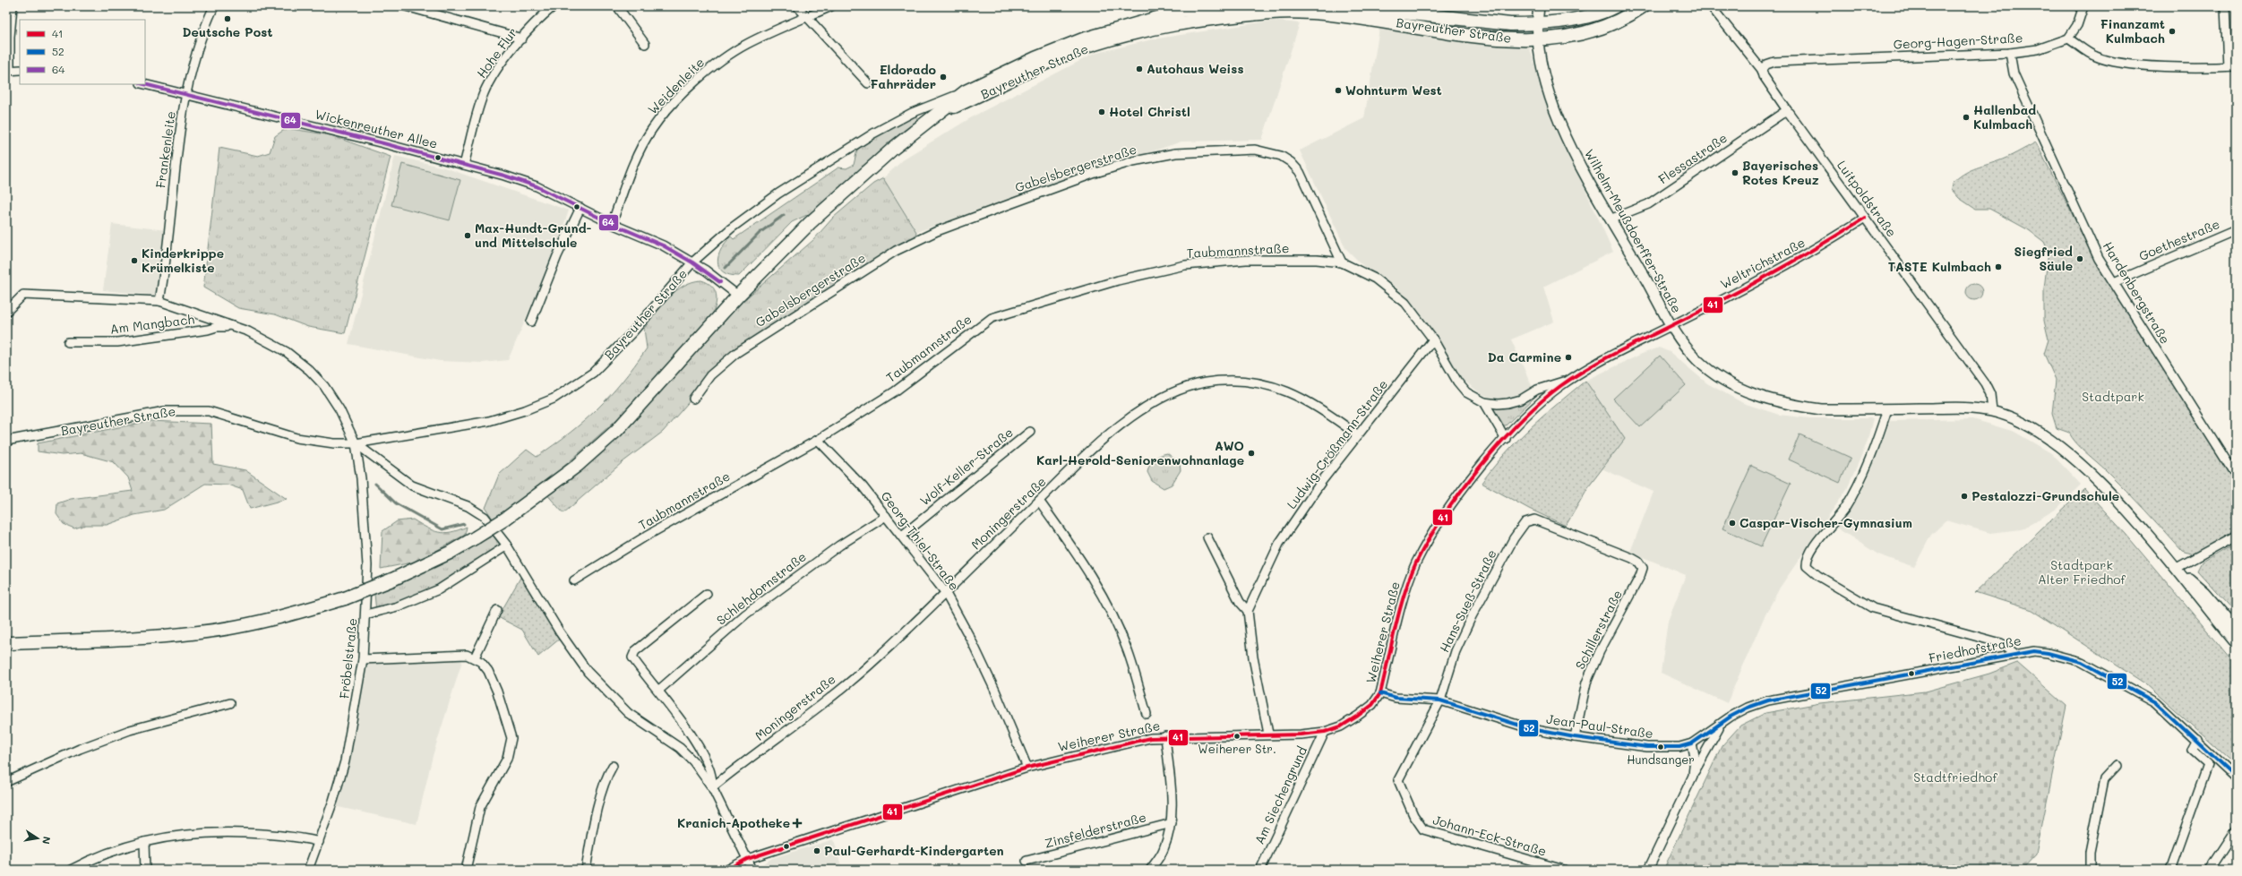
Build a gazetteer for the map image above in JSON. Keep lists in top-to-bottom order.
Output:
{
  "streets": {
    "main road": ["Bayreuther Straße"],
    "street": [
      "Georg-Hagen-Straße",
      "Hohe Flur",
      "Weidenleite",
      "Wickenreuther Allee",
      "Frankenleite",
      "Flessastraße",
      "Gabelsbergerstraße",
      "Luitpoldstraße",
      "Wilhelm-Meußdoerffer-Straße",
      "Goethestraße",
      "Taubmannstraße",
      "Weltrichstraße",
      "Hardenbergstraße",
      "Am Mangbach",
      "Ludwig-Crößmann-Straße",
      "Wolf-Keller-Straße",
      "Moningerstraße",
      "Georg-Thiel-Straße",
      "Schlehdornstraße",
      "Hans-Sueß-Straße",
      "Schillerstraße",
      "Weiherer Straße",
      "Friedhofstraße",
      "Fröbelstraße",
      "Jean-Paul-Straße",
      "Am Siechengrund",
      "Zinsfelderstraße",
      "Johann-Eck-Straße"
    ]
  },
  "crossings": [
    ["Bayreuther Straße", "Wickenreuther Allee"],
    ["Bayreuther Straße", "Wilhelm-Meußdoerffer-Straße"],
    ["Bayreuther Straße", "Fröbelstraße"],
    ["Georg-Hagen-Straße", "Luitpoldstraße"],
    ["Georg-Hagen-Straße", "Hardenbergstraße"],
    ["Hohe Flur", "Wickenreuther Allee"],
    ["Weidenleite", "Wickenreuther Allee"],
    ["Wickenreuther Allee", "Frankenleite"],
    ["Flessastraße", "Luitpoldstraße"],
    ["Flessastraße", "Wilhelm-Meußdoerffer-Straße"],
    ["Gabelsbergerstraße", "Taubmannstraße"],
    ["Luitpoldstraße", "Wilhelm-Meußdoerffer-Straße"],
    ["Luitpoldstraße", "Weltrichstraße"],
    ["Wilhelm-Meußdoerffer-Straße", "Weltrichstraße"],
    ["Wilhelm-Meußdoerffer-Straße", "Weiherer Straße"],
    ["Goethestraße", "Hardenbergstraße"],
    ["Taubmannstraße", "Georg-Thiel-Straße"],
    ["Weltrichstraße", "Weiherer Straße"],
    ["Ludwig-Crößmann-Straße", "Moningerstraße"],
    ["Wolf-Keller-Straße", "Georg-Thiel-Straße"],
    ["Moningerstraße", "Georg-Thiel-Straße"],
    ["Georg-Thiel-Straße", "Schlehdornstraße"],
    ["Georg-Thiel-Straße", "Weiherer Straße"],
    ["Hans-Sueß-Straße", "Schillerstraße"],
    ["Hans-Sueß-Straße", "Jean-Paul-Straße"],
    ["Hans-Sueß-Straße", "Johann-Eck-Straße"],
    ["Schillerstraße", "Jean-Paul-Straße"],
    ["Weiherer Straße", "Jean-Paul-Straße"],
    ["Weiherer Straße", "Am Siechengrund"],
    ["Friedhofstraße", "Jean-Paul-Straße"],
    ["Jean-Paul-Straße", "Johann-Eck-Straße"]
  ],
  "parks": ["Stadtpark", "Stadtpark Alter Friedhof", "Stadtfriedhof"],
  "places": {
    "other": [
      "Deutsche Post",
      "Finanzamt Kulmbach",
      "Autohaus Weiss",
      "Eldorado Fahrräder",
      "Wohnturm West",
      "Hotel Christl",
      "Hallenbad Kulmbach",
      "Bayerisches Rotes Kreuz",
      "Max-Hundt-Grund- und Mittelschule",
      "Siegfried Säule",
      "Kinderkrippe Krümelkiste",
      "TASTE Kulmbach",
      "Da Carmine",
      "AWO Karl-Herold-Seniorenwohnanlage",
      "Pestalozzi-Grundschule",
      "Caspar-Vischer-Gymnasium",
      "Weiherer Str.",
      "Hundsanger",
      "Paul-Gerhardt-Kindergarten"
    ],
    "health": ["Kranich-Apotheke"]
  },
  "lines": ["transit line 64", "transit line 41", "transit line 52"],
  "legend": ["41", "52", "64"],
  "north": "right"
}
